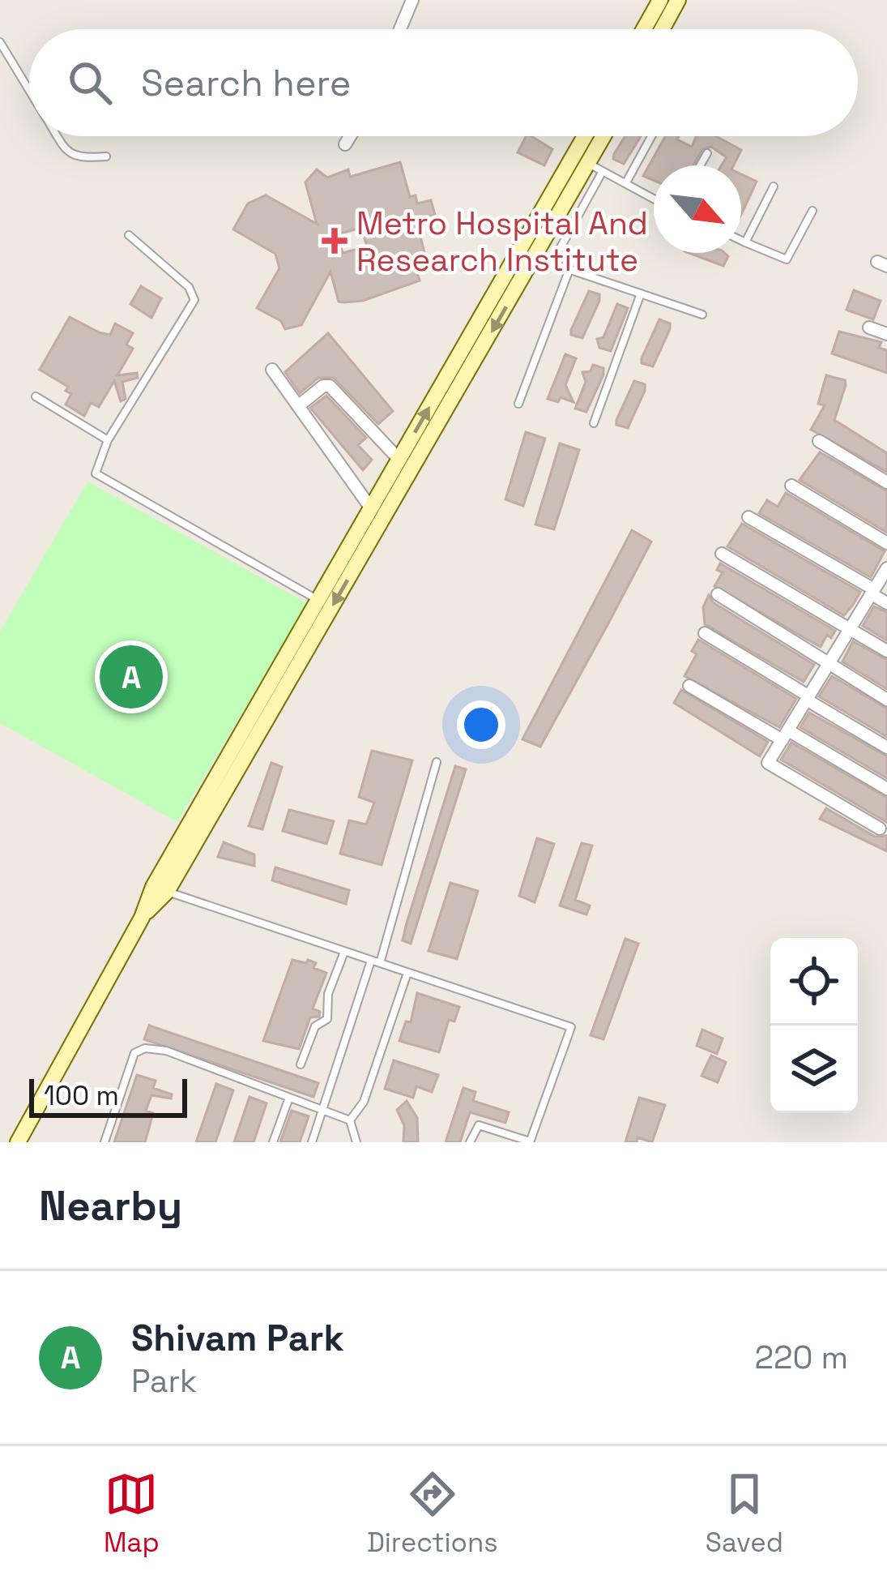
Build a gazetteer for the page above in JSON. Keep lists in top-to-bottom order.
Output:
{
  "places": {
    "health": ["Metro Hospital And Research Institute"]
  },
  "scale_bar": "100 m",
  "north": "bottom right",
  "page": {
    "search": "Search here",
    "pins": "A",
    "scale": "100 m",
    "heading": "Nearby",
    "list": [
      {
        "mark": "A",
        "name": "Shivam Park",
        "note": "Park",
        "value": "220 m"
      }
    ],
    "nav": ["Map", "Directions", "Saved"]
  }
}
